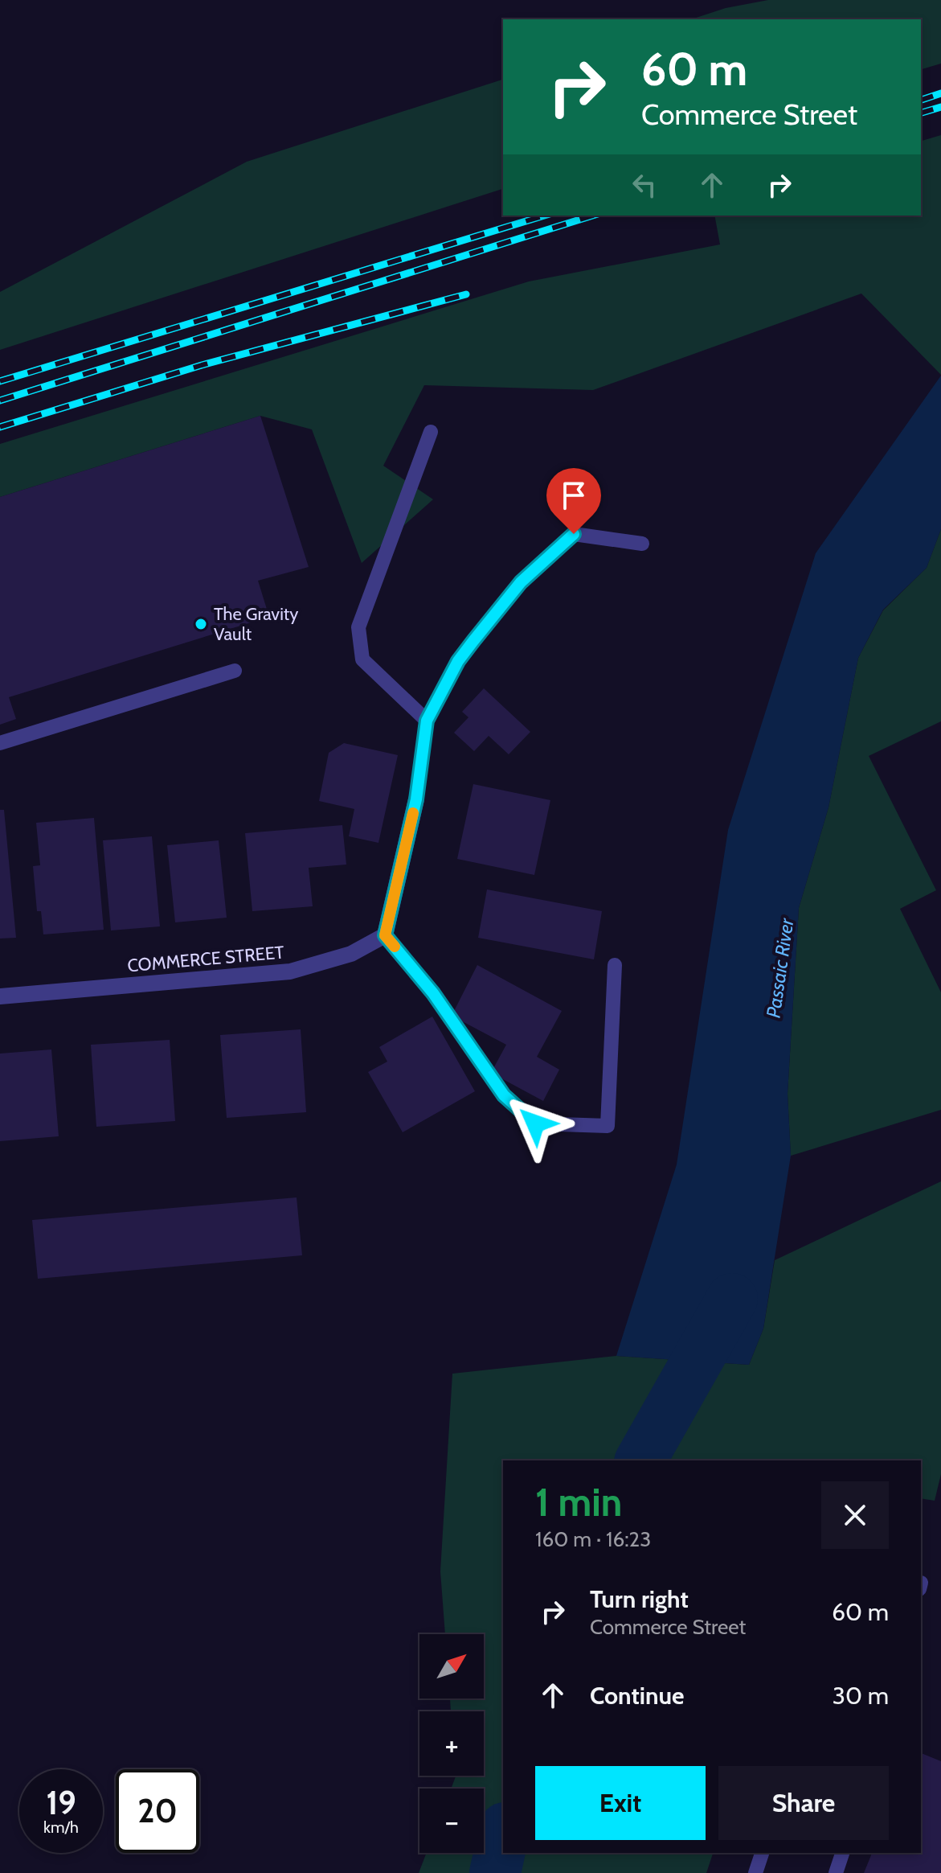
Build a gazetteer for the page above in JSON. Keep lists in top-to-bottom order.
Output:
{
  "streets": {
    "street": ["COMMERCE STREET"]
  },
  "water": ["Passaic River"],
  "places": ["The Gravity Vault"],
  "north": "top right",
  "page": {
    "turn": ["60 m", "Commerce Street"],
    "heading": ["1 min", "160 m · 16:23"],
    "list": [
      {
        "name": "Turn right",
        "note": "Commerce Street",
        "value": "60 m"
      },
      {
        "name": "Continue",
        "value": "30 m"
      }
    ],
    "map_buttons": ["+", "−"],
    "buttons": ["Exit", "Share"],
    "speed": "19 km/h",
    "limit": "20"
  }
}
